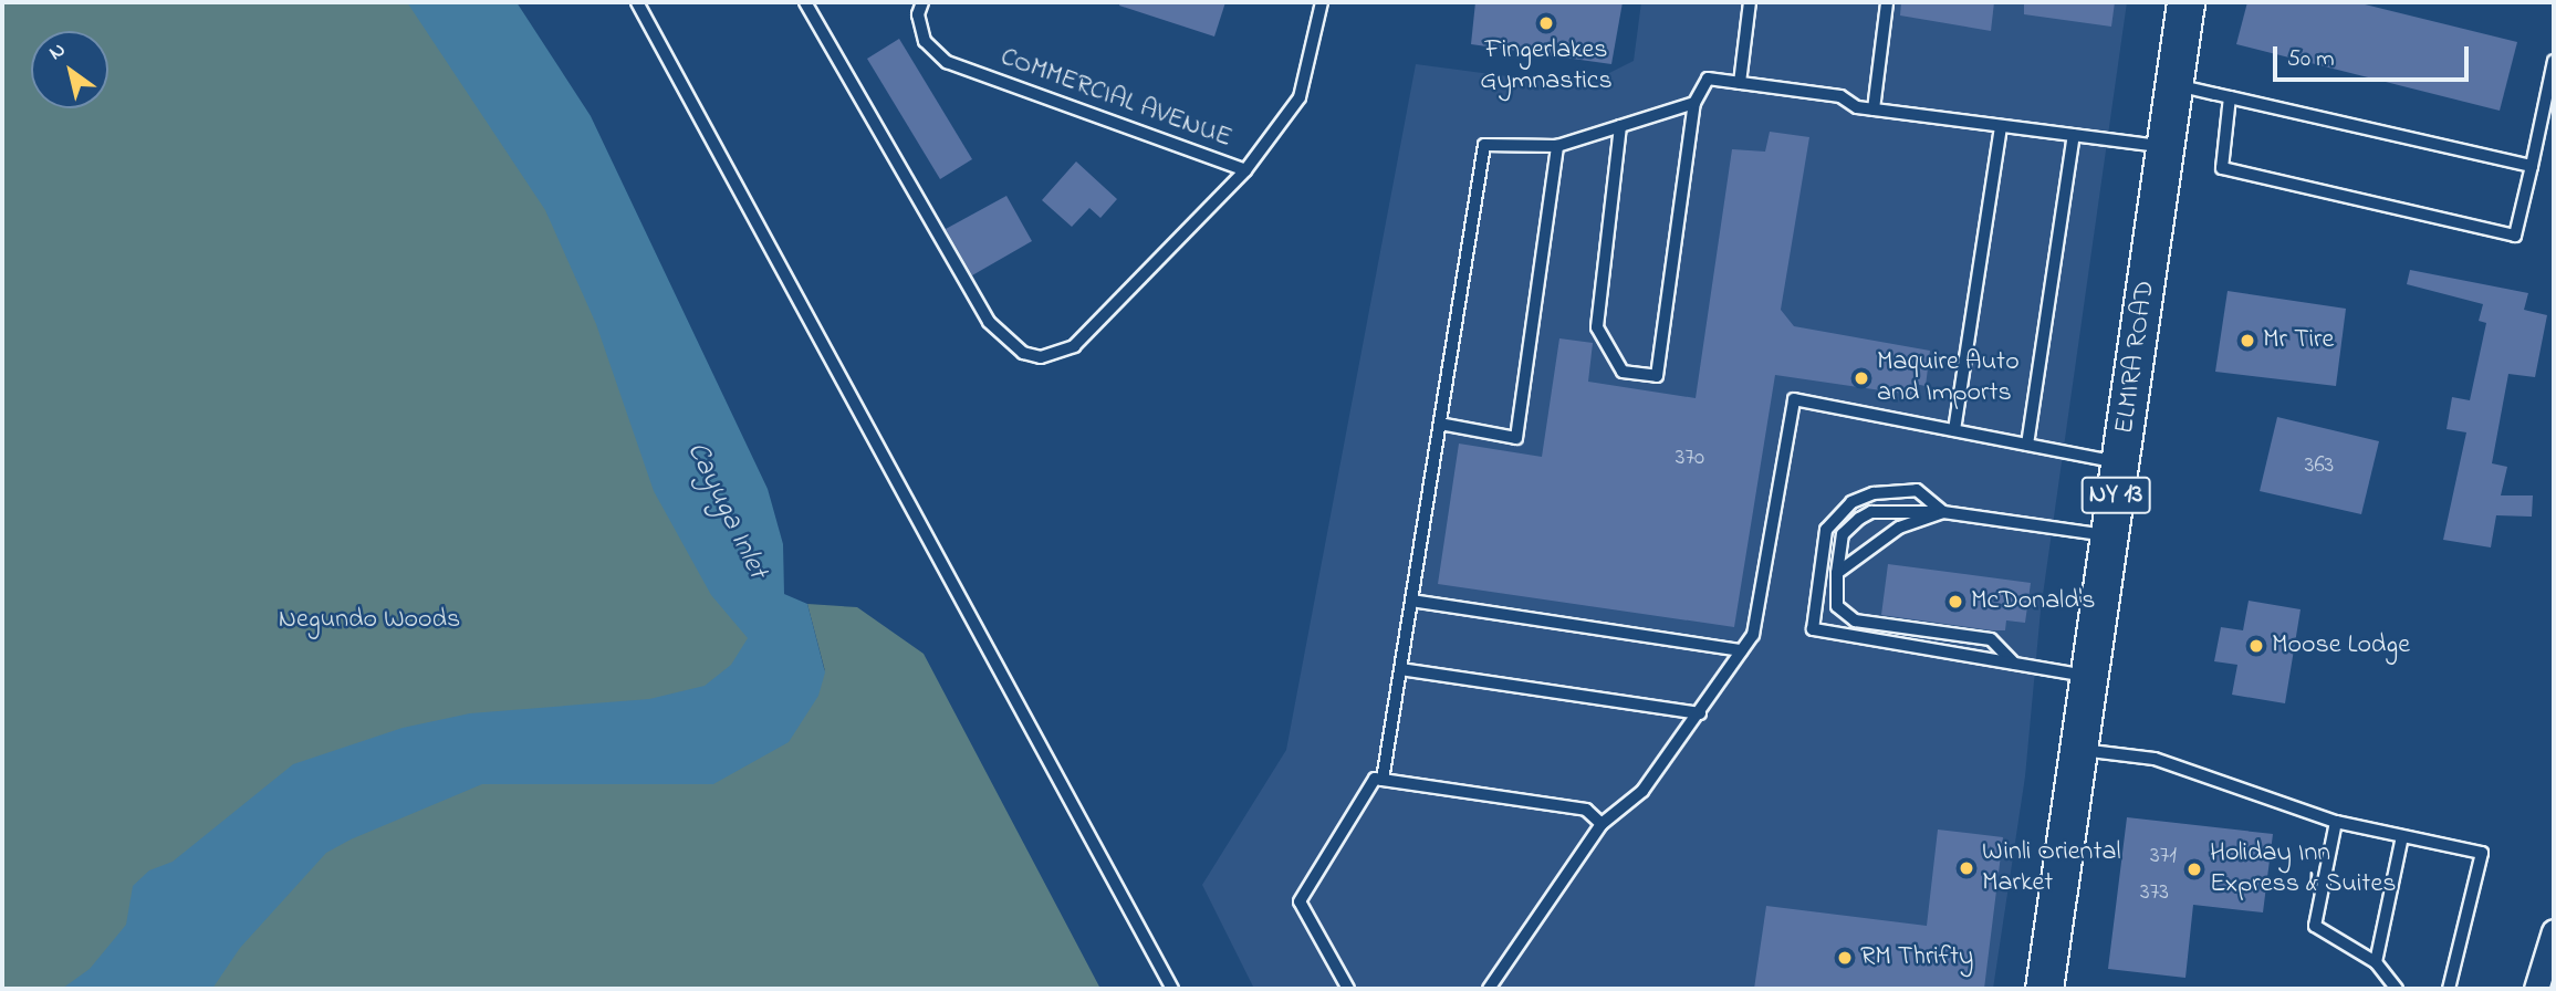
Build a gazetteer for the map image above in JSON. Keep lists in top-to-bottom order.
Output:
{
  "streets": {
    "highway": ["ELMIRA ROAD", "NY 13"],
    "lane": ["COMMERCIAL AVENUE"]
  },
  "water": ["Cayuga Inlet"],
  "parks": ["Negundo Woods"],
  "places": [
    "Fingerlakes Gymnastics",
    "Mr Tire",
    "Maquire Auto and Imports",
    "McDonald's",
    "Moose Lodge",
    "Winli Oriental Market",
    "Holiday Inn Express & Suites",
    "RM Thrifty"
  ],
  "house_numbers": [
    "370",
    "363",
    "371",
    "373"
  ],
  "scale_bar": "50 m",
  "north": "top left"
}
